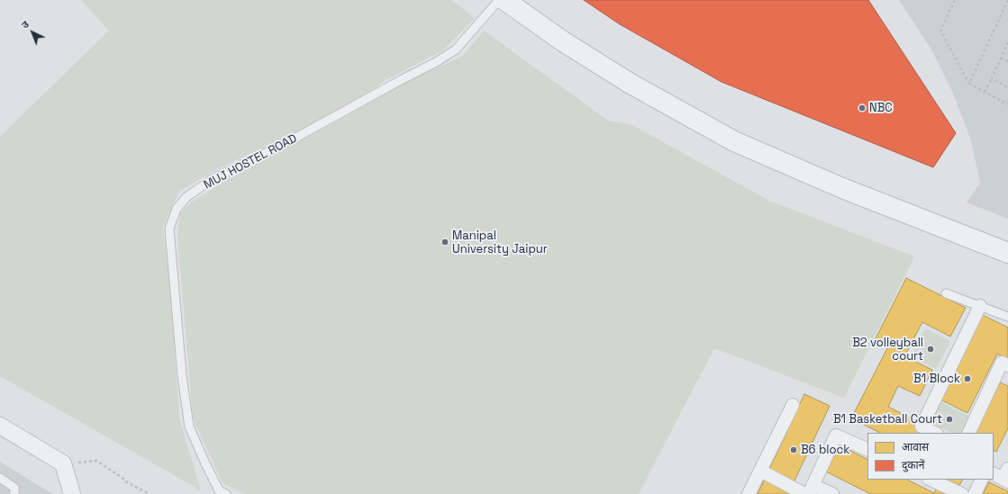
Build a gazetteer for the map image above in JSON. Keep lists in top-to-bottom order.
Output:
{
  "streets": {
    "lane": ["MUJ HOSTEL ROAD"]
  },
  "places": [
    "NBC",
    "Manipal University Jaipur",
    "B2 volleyball court",
    "B1 Block",
    "B1 Basketball Court",
    "B6 block"
  ],
  "legend": ["आवास", "दुकानें"],
  "north": "top left"
}
